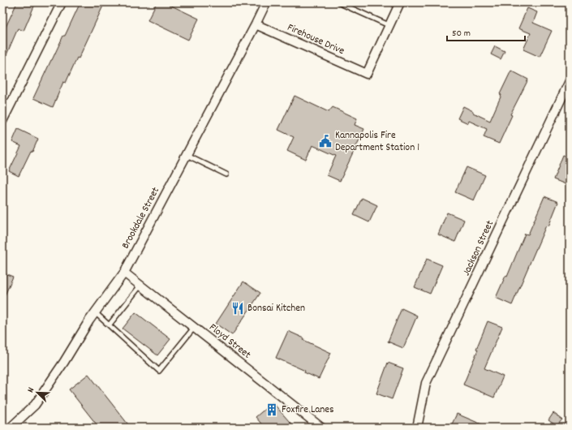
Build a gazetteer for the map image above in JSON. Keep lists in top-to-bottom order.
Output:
{
  "streets": {
    "street": [
      "Firehouse Drive",
      "Brookdale Street",
      "Jackson Street",
      "Floyd Street"
    ]
  },
  "crossings": [
    ["Firehouse Drive", "Brookdale Street"],
    ["Brookdale Street", "Floyd Street"]
  ],
  "places": {
    "public building": ["Kannapolis Fire Department Station 1"],
    "restaurant": ["Bonsai Kitchen"],
    "building": ["Foxfire Lanes"]
  },
  "scale_bar": "50 m",
  "north": "top left"
}
